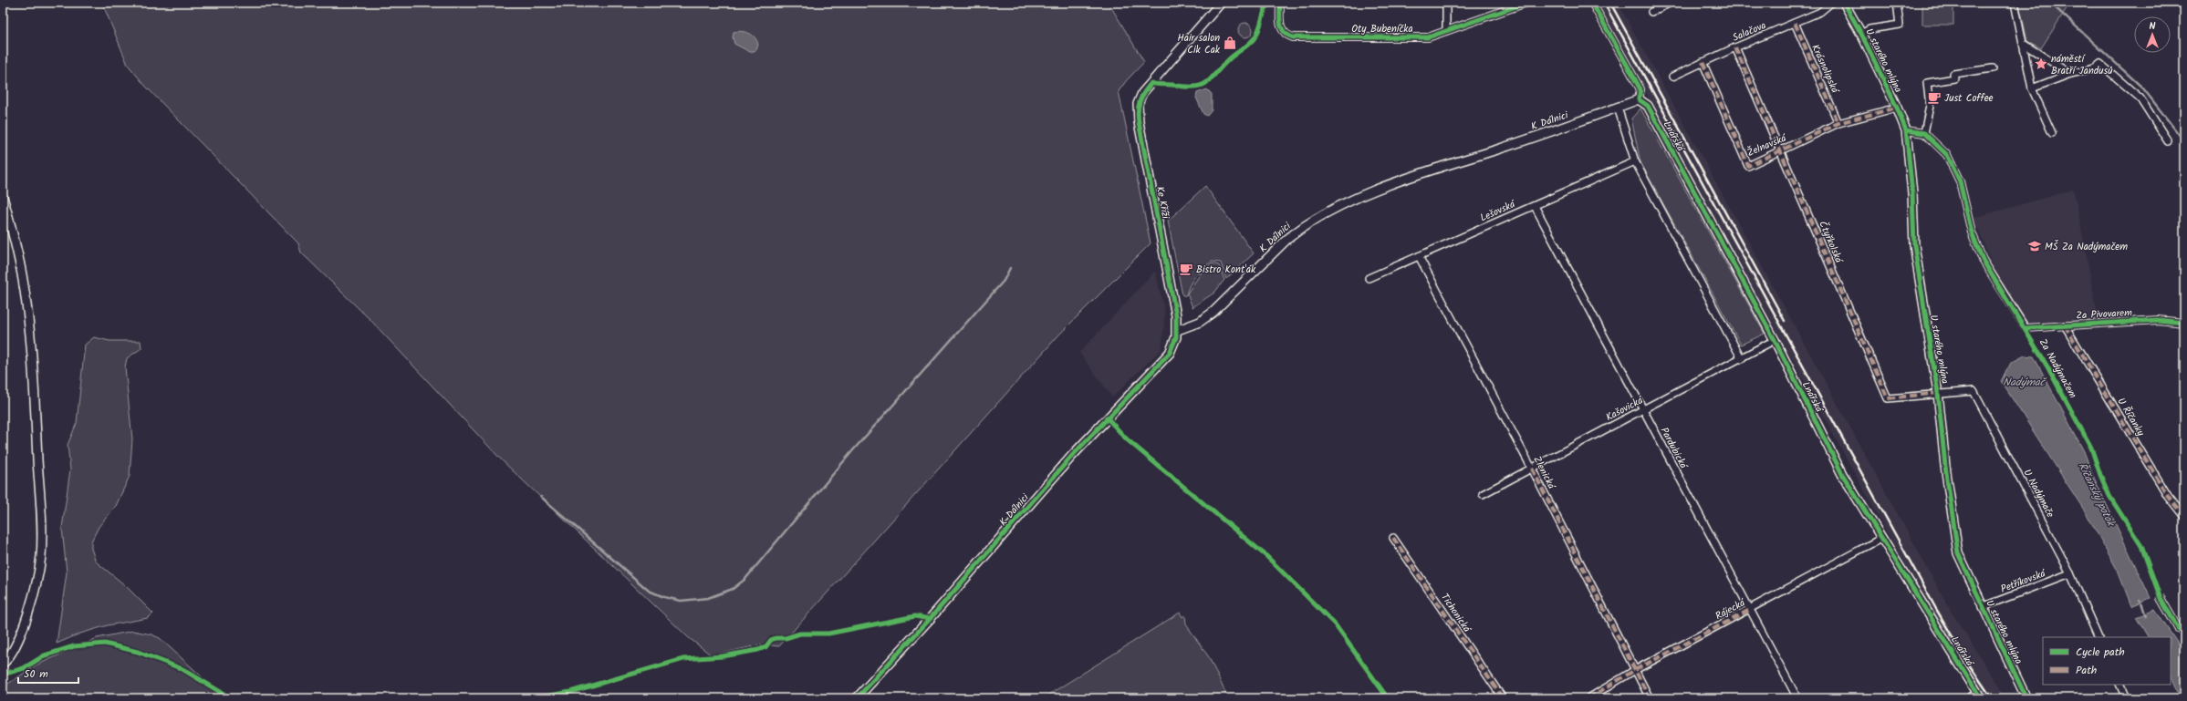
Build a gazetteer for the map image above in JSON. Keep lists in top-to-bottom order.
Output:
{
  "streets": {
    "street": [
      "Oty Bubeníčka",
      "Salačova",
      "U starého mlýna",
      "Krásnolipská",
      "K Dálnici",
      "Lnářská",
      "Želnavská",
      "Ke Kříži",
      "Lešovská",
      "Čtyřkolská",
      "Za Pivovarem",
      "Kašovická",
      "U Říčanky",
      "Pardubická",
      "Zlenická",
      "U Nadýmače",
      "Petříkovská",
      "Rájecká",
      "Tichonická"
    ],
    "cycle path": ["Za Nadýmačem"]
  },
  "crossings": [
    ["Salačova", "Krásnolipská"],
    ["Salačova", "Želnavská"],
    ["Salačova", "Čtyřkolská"],
    ["U starého mlýna", "Želnavská"],
    ["U starého mlýna", "Čtyřkolská"],
    ["U starého mlýna", "U Nadýmače"],
    ["U starého mlýna", "Petříkovská"],
    ["Krásnolipská", "Želnavská"],
    ["K Dálnici", "Lnářská"],
    ["K Dálnici", "Ke Kříži"],
    ["Lnářská", "Kašovická"],
    ["Lnářská", "Rájecká"],
    ["Želnavská", "Čtyřkolská"],
    ["Lešovská", "Pardubická"],
    ["Lešovská", "Zlenická"],
    ["Čtyřkolská", "U Nadýmače"],
    ["Za Pivovarem", "U Říčanky"],
    ["Kašovická", "Pardubická"],
    ["Kašovická", "Zlenická"],
    ["Pardubická", "Rájecká"],
    ["Zlenická", "Rájecká"],
    ["U Nadýmače", "Petříkovská"]
  ],
  "water": ["Nadýmač", "Říčanský potok"],
  "places": {
    "shop": ["Hair salon Cik Cak"],
    "place": ["náměstí Bratří Jandusů"],
    "cafe": ["Just Coffee", "Bistro Kont'ák"],
    "school or university": ["MŠ Za Nadýmačem"]
  },
  "legend": ["Cycle path", "Path"],
  "scale_bar": "50 m",
  "north": "top"
}
